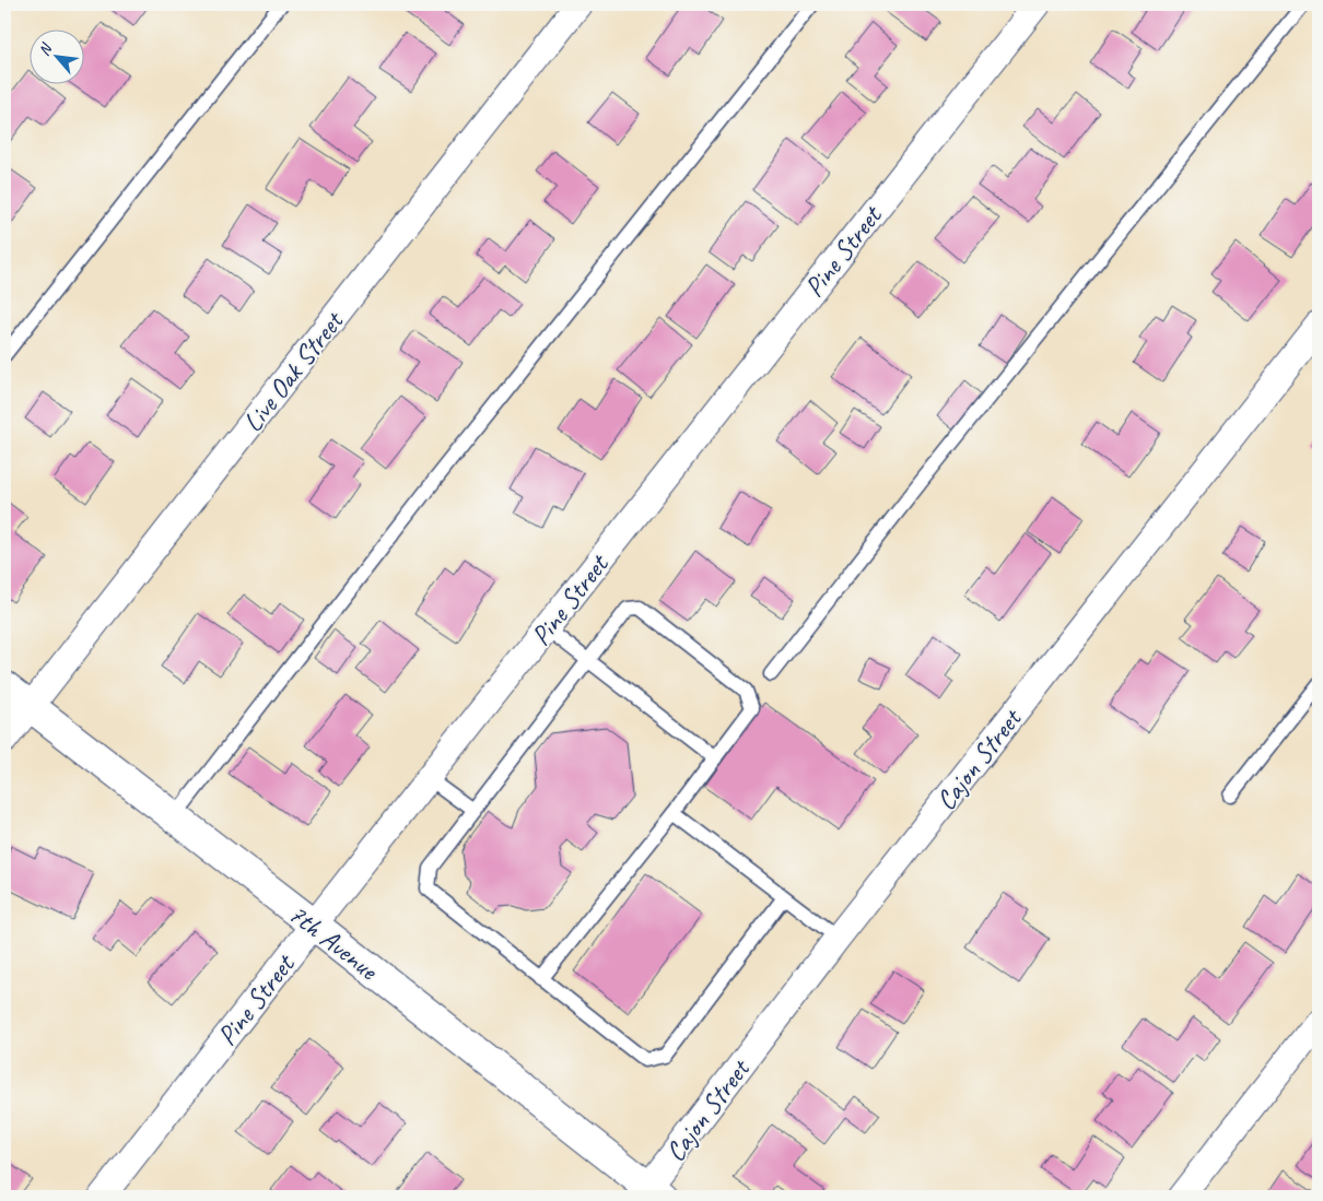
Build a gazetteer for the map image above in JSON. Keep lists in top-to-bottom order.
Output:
{
  "streets": {
    "street": [
      "Pine Street",
      "Live Oak Street",
      "Cajon Street",
      "7th Avenue"
    ]
  },
  "crossings": [
    ["Pine Street", "7th Avenue"],
    ["Live Oak Street", "7th Avenue"],
    ["Cajon Street", "7th Avenue"]
  ],
  "north": "top left"
}
